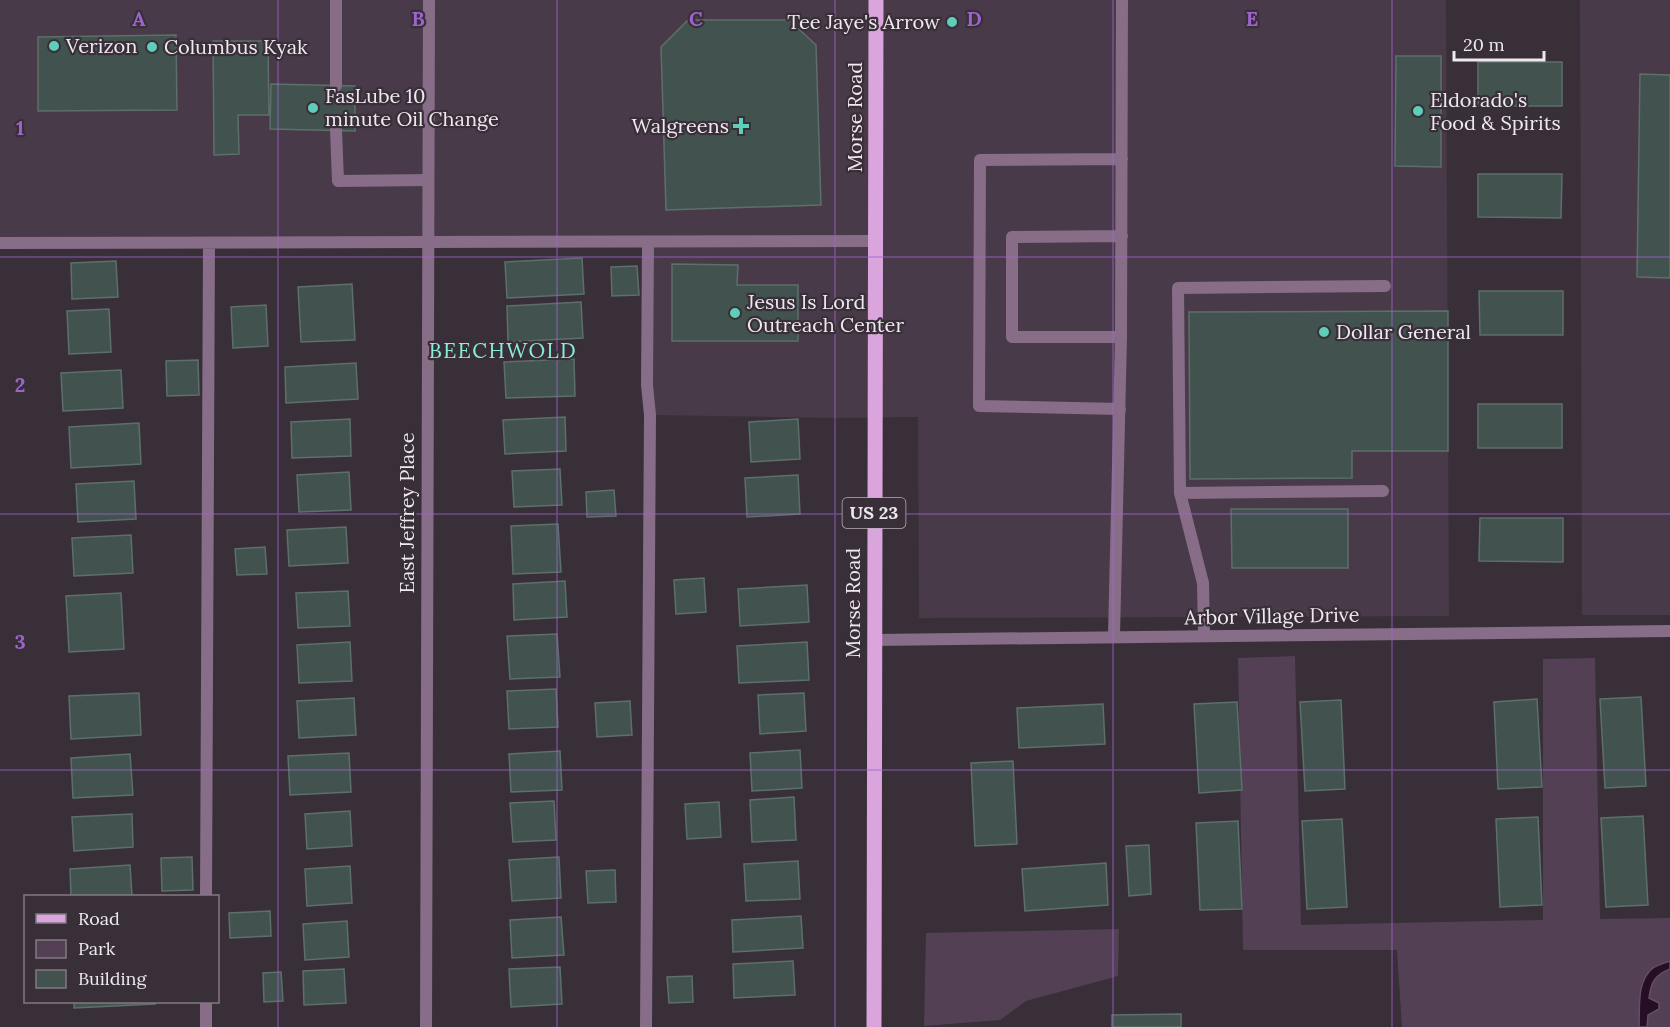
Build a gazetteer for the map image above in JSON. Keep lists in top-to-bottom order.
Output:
{
  "streets": {
    "main road": ["Morse Road", "US 23"],
    "street": ["East Jeffrey Place", "Arbor Village Drive"]
  },
  "crossings": [
    ["Morse Road", "Arbor Village Drive"]
  ],
  "districts": ["BEECHWOLD"],
  "places": {
    "other": [
      "Tee Jaye's Arrow",
      "Verizon",
      "Columbus Kyak",
      "FasLube 10 minute Oil Change",
      "Eldorado's Food & Spirits",
      "Jesus Is Lord Outreach Center",
      "Dollar General"
    ],
    "health": ["Walgreens"]
  },
  "legend": ["Road", "Park", "Building"],
  "scale_bar": "20 m",
  "grid": {
    "columns": [
      "A",
      "B",
      "C",
      "D",
      "E"
    ],
    "rows": ["1", "2", "3"]
  }
}
